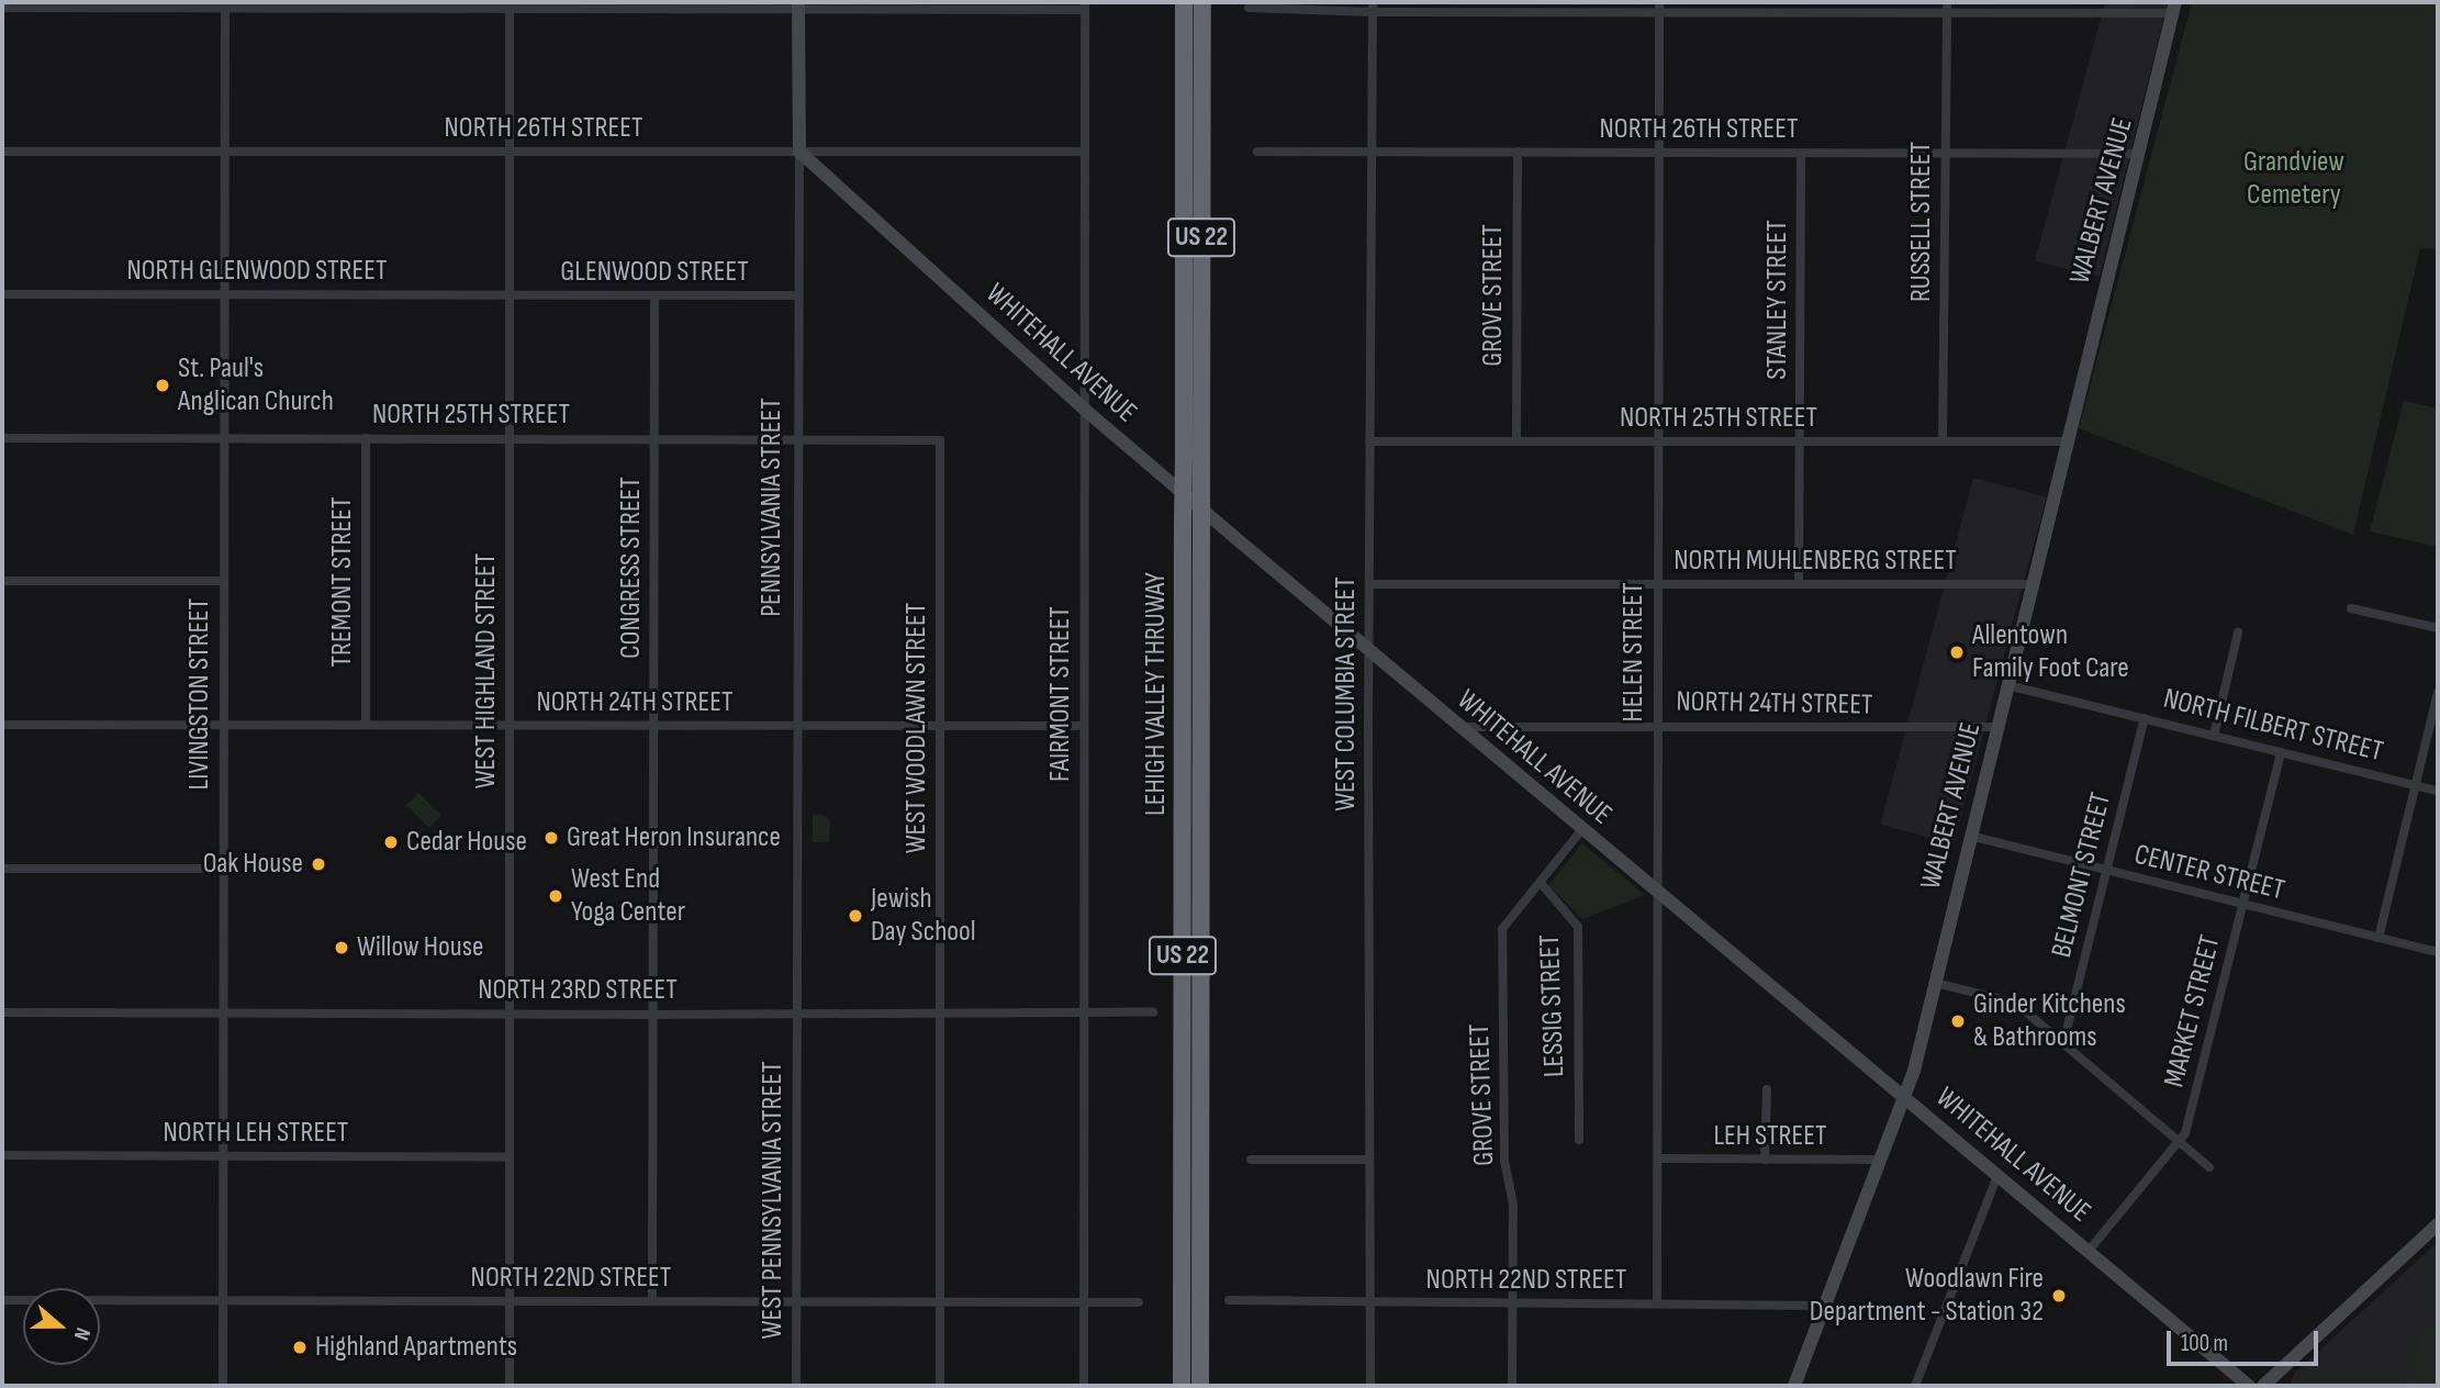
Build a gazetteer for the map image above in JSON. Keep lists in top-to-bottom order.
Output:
{
  "streets": {
    "highway": ["US 22", "LEHIGH VALLEY THRUWAY"],
    "street": [
      "NORTH 26TH STREET",
      "WALBERT AVENUE",
      "RUSSELL STREET",
      "NORTH GLENWOOD STREET",
      "GLENWOOD STREET",
      "GROVE STREET",
      "STANLEY STREET",
      "WHITEHALL AVENUE",
      "NORTH 25TH STREET",
      "PENNSYLVANIA STREET",
      "NORTH MUHLENBERG STREET",
      "CONGRESS STREET",
      "TREMONT STREET",
      "HELEN STREET",
      "WEST HIGHLAND STREET",
      "LIVINGSTON STREET",
      "FAIRMONT STREET",
      "WEST COLUMBIA STREET",
      "NORTH 24TH STREET",
      "NORTH FILBERT STREET",
      "WEST WOODLAWN STREET",
      "CENTER STREET",
      "BELMONT STREET",
      "NORTH 23RD STREET",
      "LESSIG STREET",
      "MARKET STREET",
      "NORTH LEH STREET",
      "LEH STREET",
      "WEST PENNSYLVANIA STREET",
      "NORTH 22ND STREET"
    ]
  },
  "crossings": [
    ["NORTH 26TH STREET", "WALBERT AVENUE"],
    ["NORTH 26TH STREET", "RUSSELL STREET"],
    ["NORTH 26TH STREET", "GROVE STREET"],
    ["NORTH 26TH STREET", "STANLEY STREET"],
    ["NORTH 26TH STREET", "WHITEHALL AVENUE"],
    ["NORTH 26TH STREET", "PENNSYLVANIA STREET"],
    ["NORTH 26TH STREET", "HELEN STREET"],
    ["NORTH 26TH STREET", "WEST HIGHLAND STREET"],
    ["NORTH 26TH STREET", "LIVINGSTON STREET"],
    ["NORTH 26TH STREET", "FAIRMONT STREET"],
    ["NORTH 26TH STREET", "WEST COLUMBIA STREET"],
    ["WALBERT AVENUE", "WHITEHALL AVENUE"],
    ["WALBERT AVENUE", "NORTH 25TH STREET"],
    ["WALBERT AVENUE", "NORTH MUHLENBERG STREET"],
    ["WALBERT AVENUE", "NORTH 24TH STREET"],
    ["WALBERT AVENUE", "NORTH FILBERT STREET"],
    ["WALBERT AVENUE", "CENTER STREET"],
    ["WALBERT AVENUE", "LEH STREET"],
    ["WALBERT AVENUE", "NORTH 22ND STREET"],
    ["RUSSELL STREET", "NORTH 25TH STREET"],
    ["NORTH GLENWOOD STREET", "GLENWOOD STREET"],
    ["NORTH GLENWOOD STREET", "WEST HIGHLAND STREET"],
    ["NORTH GLENWOOD STREET", "LIVINGSTON STREET"],
    ["GLENWOOD STREET", "PENNSYLVANIA STREET"],
    ["GLENWOOD STREET", "CONGRESS STREET"],
    ["GLENWOOD STREET", "WEST HIGHLAND STREET"],
    ["GROVE STREET", "WHITEHALL AVENUE"],
    ["GROVE STREET", "NORTH 25TH STREET"],
    ["GROVE STREET", "LESSIG STREET"],
    ["GROVE STREET", "NORTH 22ND STREET"],
    ["STANLEY STREET", "NORTH 25TH STREET"],
    ["STANLEY STREET", "NORTH MUHLENBERG STREET"],
    ["WHITEHALL AVENUE", "PENNSYLVANIA STREET"],
    ["WHITEHALL AVENUE", "HELEN STREET"],
    ["WHITEHALL AVENUE", "FAIRMONT STREET"],
    ["WHITEHALL AVENUE", "WEST COLUMBIA STREET"],
    ["WHITEHALL AVENUE", "NORTH 24TH STREET"],
    ["WHITEHALL AVENUE", "MARKET STREET"],
    ["NORTH 25TH STREET", "PENNSYLVANIA STREET"],
    ["NORTH 25TH STREET", "CONGRESS STREET"],
    ["NORTH 25TH STREET", "TREMONT STREET"],
    ["NORTH 25TH STREET", "HELEN STREET"],
    ["NORTH 25TH STREET", "WEST HIGHLAND STREET"],
    ["NORTH 25TH STREET", "LIVINGSTON STREET"],
    ["NORTH 25TH STREET", "WEST COLUMBIA STREET"],
    ["NORTH 25TH STREET", "WEST WOODLAWN STREET"],
    ["PENNSYLVANIA STREET", "NORTH 24TH STREET"],
    ["PENNSYLVANIA STREET", "NORTH 23RD STREET"],
    ["PENNSYLVANIA STREET", "WEST PENNSYLVANIA STREET"],
    ["NORTH MUHLENBERG STREET", "HELEN STREET"],
    ["NORTH MUHLENBERG STREET", "WEST COLUMBIA STREET"],
    ["CONGRESS STREET", "NORTH 24TH STREET"],
    ["CONGRESS STREET", "NORTH 23RD STREET"],
    ["CONGRESS STREET", "NORTH 22ND STREET"],
    ["TREMONT STREET", "NORTH 24TH STREET"],
    ["HELEN STREET", "NORTH 24TH STREET"],
    ["HELEN STREET", "LEH STREET"],
    ["HELEN STREET", "NORTH 22ND STREET"],
    ["WEST HIGHLAND STREET", "NORTH 24TH STREET"],
    ["WEST HIGHLAND STREET", "NORTH 23RD STREET"],
    ["WEST HIGHLAND STREET", "NORTH LEH STREET"],
    ["WEST HIGHLAND STREET", "NORTH 22ND STREET"],
    ["LIVINGSTON STREET", "NORTH 24TH STREET"],
    ["LIVINGSTON STREET", "NORTH 23RD STREET"],
    ["LIVINGSTON STREET", "NORTH LEH STREET"],
    ["LIVINGSTON STREET", "NORTH 22ND STREET"],
    ["FAIRMONT STREET", "NORTH 24TH STREET"],
    ["FAIRMONT STREET", "NORTH 23RD STREET"],
    ["FAIRMONT STREET", "NORTH 22ND STREET"],
    ["WEST COLUMBIA STREET", "NORTH 22ND STREET"],
    ["NORTH 24TH STREET", "WEST WOODLAWN STREET"],
    ["NORTH FILBERT STREET", "BELMONT STREET"],
    ["NORTH FILBERT STREET", "MARKET STREET"],
    ["WEST WOODLAWN STREET", "NORTH 23RD STREET"],
    ["WEST WOODLAWN STREET", "NORTH 22ND STREET"],
    ["CENTER STREET", "BELMONT STREET"],
    ["CENTER STREET", "MARKET STREET"],
    ["NORTH 23RD STREET", "WEST PENNSYLVANIA STREET"],
    ["WEST PENNSYLVANIA STREET", "NORTH 22ND STREET"]
  ],
  "parks": ["Grandview Cemetery"],
  "places": [
    "St. Paul's Anglican Church",
    "Allentown Family Foot Care",
    "Great Heron Insurance",
    "Cedar House",
    "Oak House",
    "West End Yoga Center",
    "Jewish Day School",
    "Willow House",
    "Ginder Kitchens & Bathrooms",
    "Woodlawn Fire Department - Station 32",
    "Highland Apartments"
  ],
  "scale_bar": "100 m",
  "north": "right"
}
